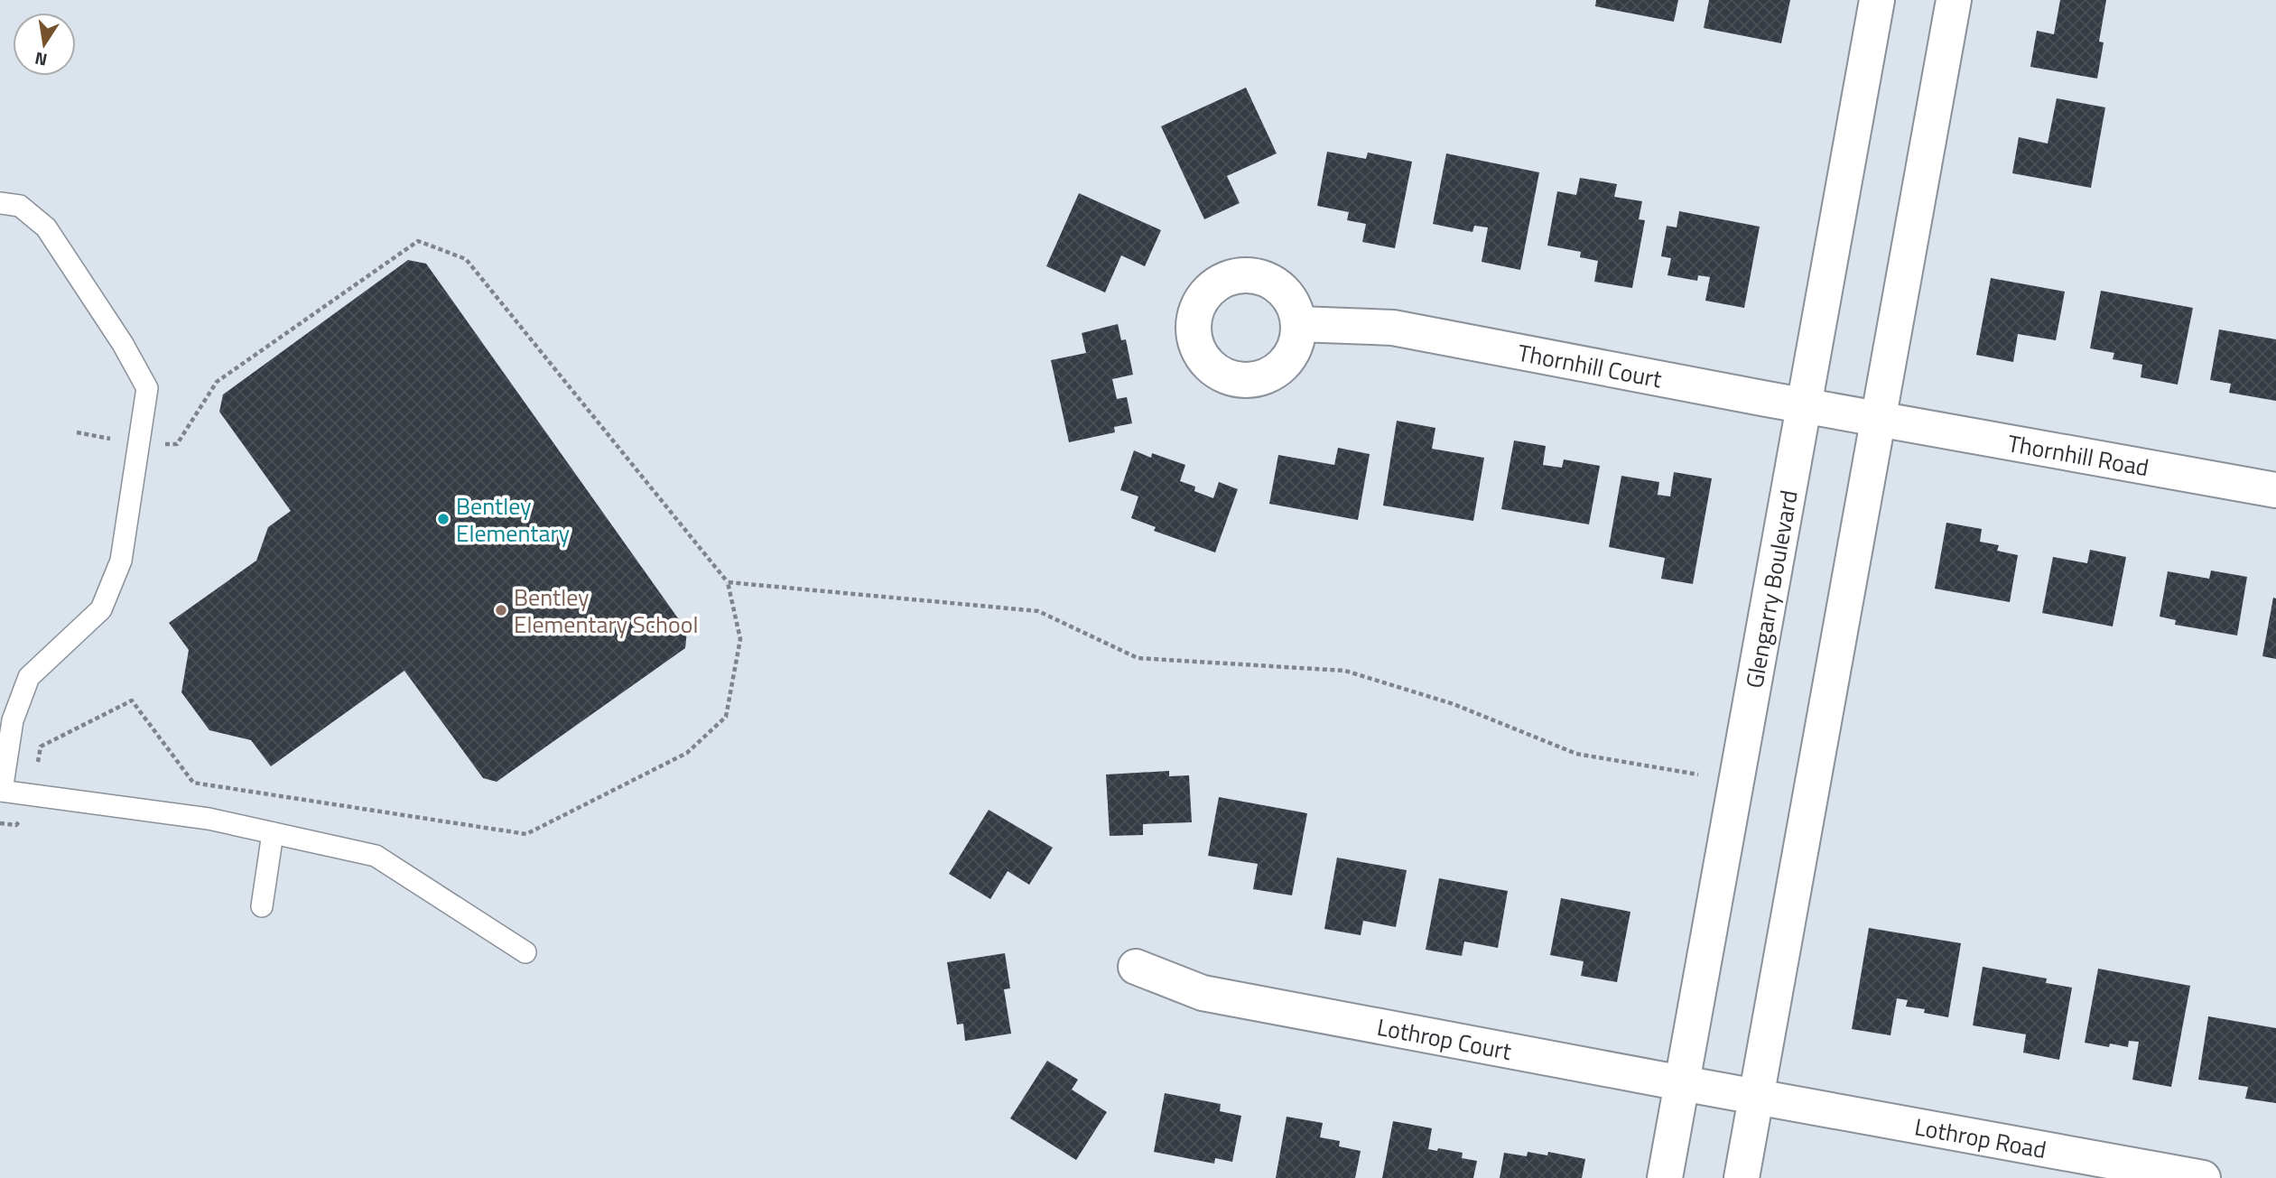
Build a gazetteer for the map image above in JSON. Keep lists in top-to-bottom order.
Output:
{
  "streets": {
    "street": [
      "Thornhill Court",
      "Thornhill Road",
      "Glengarry Boulevard",
      "Lothrop Court",
      "Lothrop Road"
    ]
  },
  "crossings": [
    ["Thornhill Court", "Thornhill Road"],
    ["Thornhill Court", "Glengarry Boulevard"],
    ["Glengarry Boulevard", "Lothrop Court"],
    ["Lothrop Court", "Lothrop Road"]
  ],
  "places": ["Bentley Elementary", "Bentley Elementary School"],
  "north": "bottom"
}
